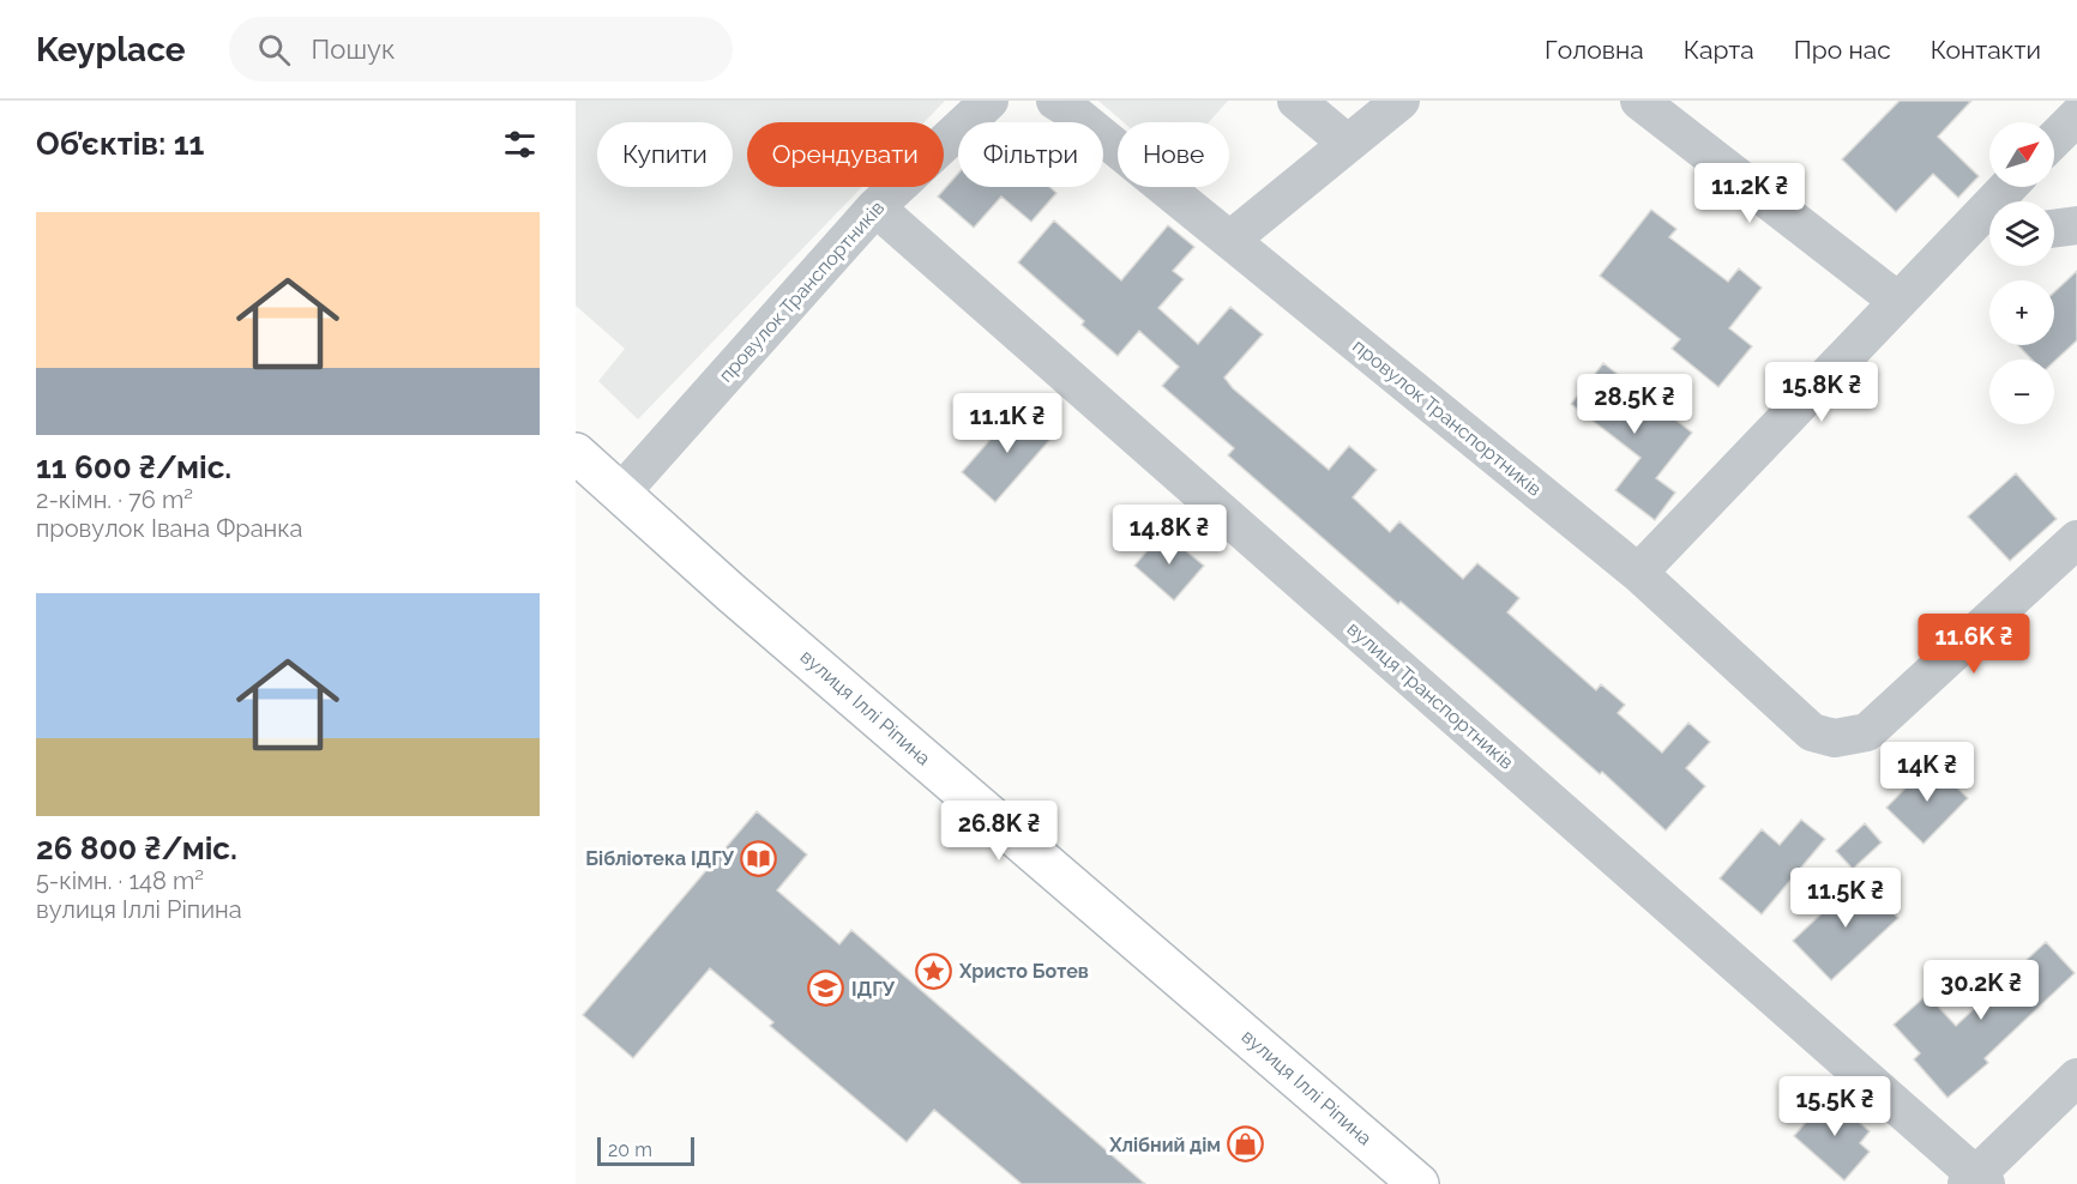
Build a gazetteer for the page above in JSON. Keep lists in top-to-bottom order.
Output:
{
  "streets": {
    "main road": ["вулиця Іллі Ріпина"],
    "street": ["провулок Транспортників", "вулиця Транспортників"]
  },
  "crossings": [
    ["провулок Транспортників", "вулиця Транспортників"],
    ["провулок Транспортників", "вулиця Іллі Ріпина"]
  ],
  "places": {
    "library": ["Бібліотека ІДГУ"],
    "place": ["Христо Ботев"],
    "school or university": ["ІДГУ"],
    "shop": ["Хлібний дім"]
  },
  "scale_bar": "20 m",
  "north": "top right",
  "page": {
    "header": "Keyplace",
    "search": "Пошук",
    "nav": [
      "Головна",
      "Карта",
      "Про нас",
      "Контакти"
    ],
    "heading": "Об’єктів: 11",
    "map_buttons": ["+", "−"],
    "chip": [
      "Купити",
      "Орендувати",
      "Фільтри",
      "Нове"
    ],
    "price": [
      "11.2K ₴",
      "15.8K ₴",
      "28.5K ₴",
      "11.1K ₴",
      "14.8K ₴",
      "11.6K ₴",
      "14K ₴",
      "26.8K ₴",
      "11.5K ₴",
      "30.2K ₴",
      "15.5K ₴"
    ],
    "list": [
      {
        "name": "11 600 ₴/міс.",
        "note": "2-кімн. · 76 m² · провулок Івана Франка"
      },
      {
        "name": "26 800 ₴/міс.",
        "note": "5-кімн. · 148 m² · вулиця Іллі Ріпина"
      }
    ],
    "scale": "20 m"
  }
}
